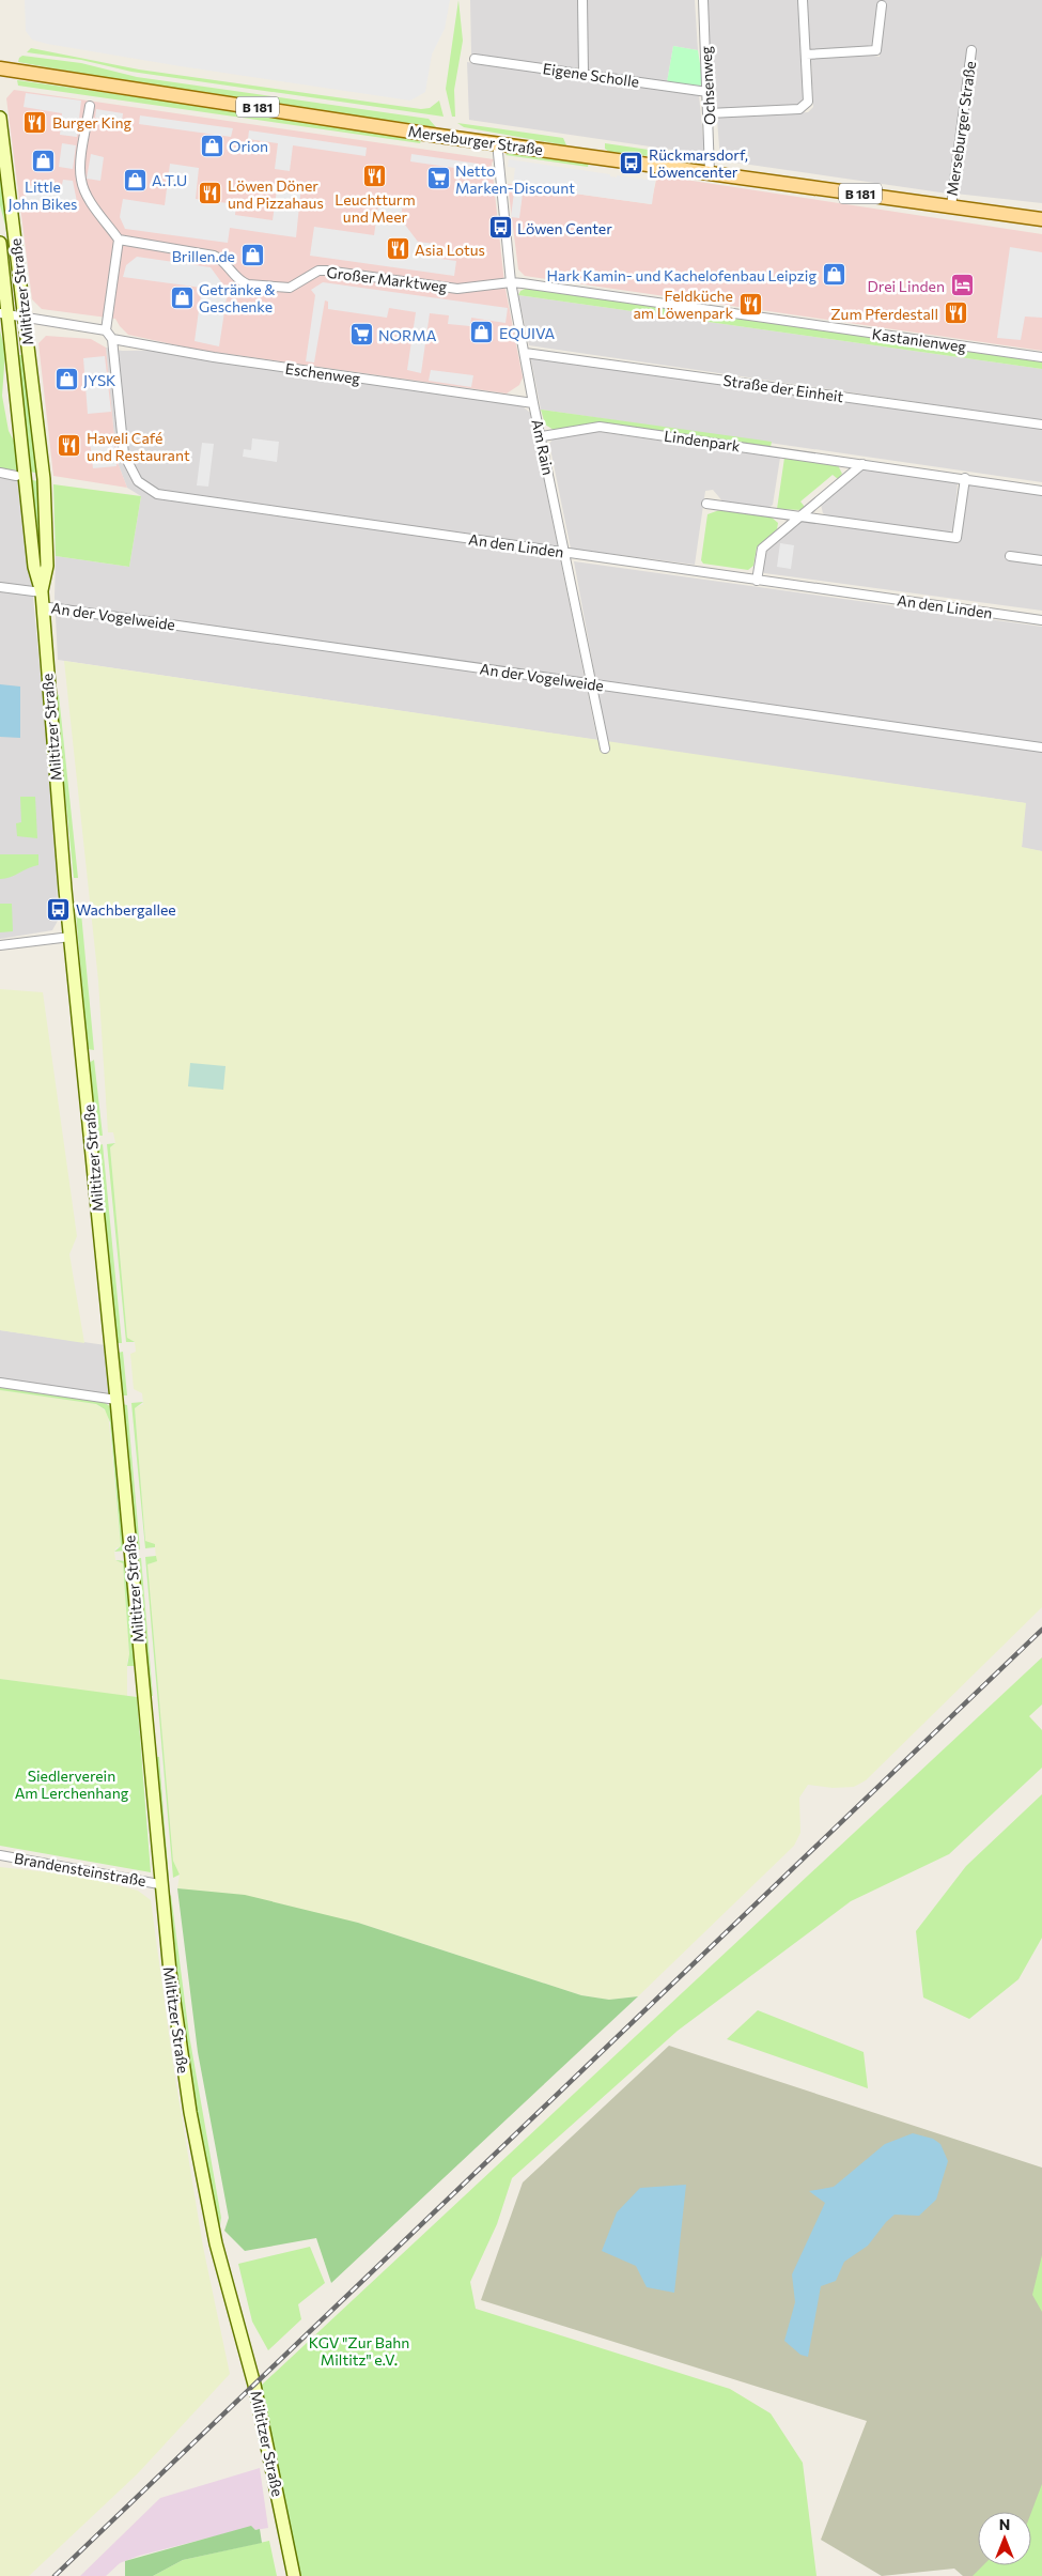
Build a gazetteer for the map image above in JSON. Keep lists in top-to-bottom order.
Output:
{
  "streets": {
    "main road": ["B 181", "Merseburger Straße"],
    "street": [
      "Eigene Scholle",
      "Ochsenweg",
      "Großer Marktweg",
      "Miltitzer Straße",
      "Kastanienweg",
      "Eschenweg",
      "Straße der Einheit",
      "Lindenpark",
      "Am Rain",
      "An den Linden",
      "An der Vogelweide",
      "Brandensteinstraße"
    ]
  },
  "crossings": [
    ["Eigene Scholle", "Ochsenweg"],
    ["Ochsenweg", "Merseburger Straße"],
    ["Merseburger Straße", "Am Rain"],
    ["Großer Marktweg", "Kastanienweg"],
    ["Großer Marktweg", "Am Rain"],
    ["Miltitzer Straße", "An der Vogelweide"],
    ["Miltitzer Straße", "Brandensteinstraße"],
    ["Kastanienweg", "Am Rain"],
    ["Eschenweg", "Am Rain"],
    ["Eschenweg", "An den Linden"],
    ["Straße der Einheit", "Am Rain"],
    ["Lindenpark", "Am Rain"],
    ["Am Rain", "An den Linden"],
    ["Am Rain", "An der Vogelweide"]
  ],
  "parks": ["Siedlerverein Am Lerchenhang", "KGV \"Zur Bahn Miltitz\" e.V."],
  "places": {
    "restaurant": [
      "Burger King",
      "Leuchtturm und Meer",
      "Löwen Döner und Pizzahaus",
      "Asia Lotus",
      "Feldküche am Löwenpark",
      "Zum Pferdestall",
      "Haveli Café und Restaurant"
    ],
    "shop": [
      "Orion",
      "Little John Bikes",
      "A.T.U",
      "Brillen.de",
      "Hark Kamin- und Kachelofenbau Leipzig",
      "Getränke & Geschenke",
      "EQUIVA",
      "JYSK"
    ],
    "bus stop": ["Rückmarsdorf, Löwencenter", "Löwen Center", "Wachbergallee"],
    "supermarket": ["Netto Marken-Discount", "NORMA"],
    "hotel": ["Drei Linden"]
  },
  "north": "top"
}
